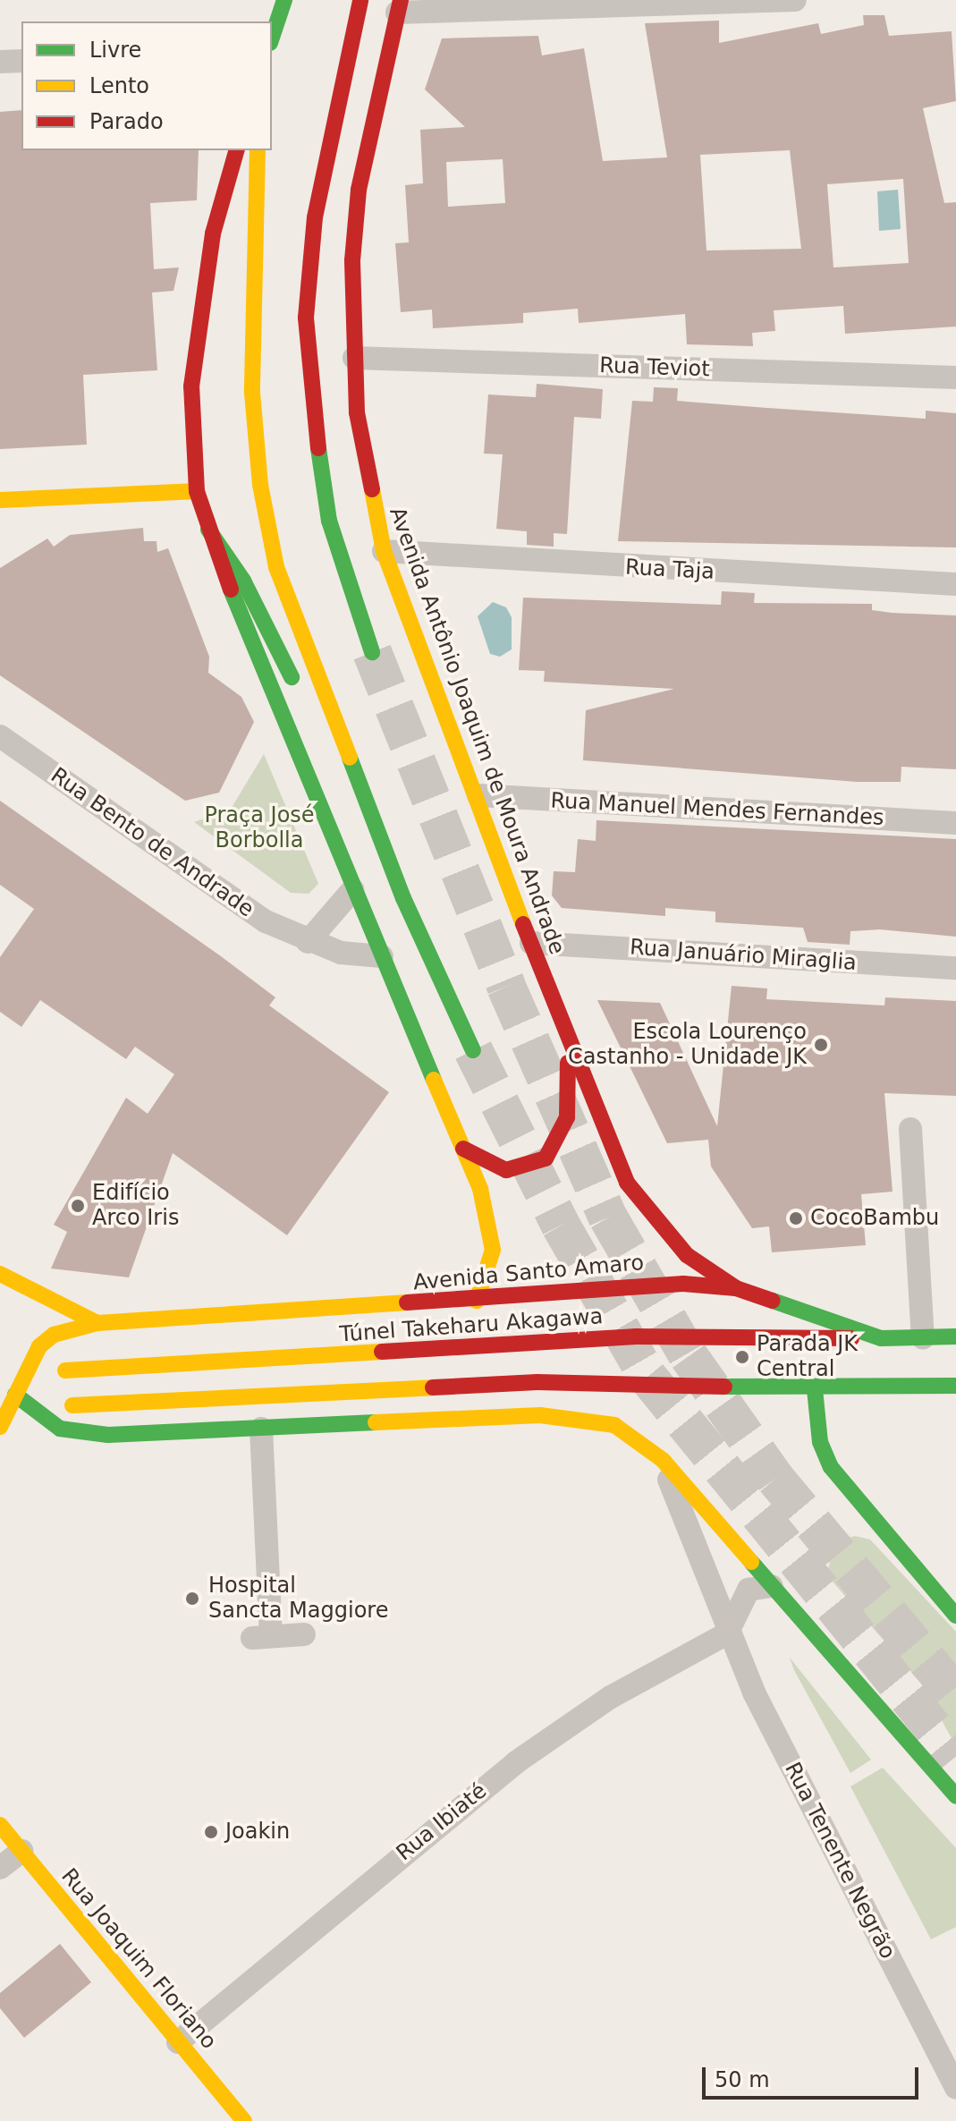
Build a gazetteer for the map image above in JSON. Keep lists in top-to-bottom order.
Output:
{
  "streets": {
    "main road": [
      "Avenida Antônio Joaquim de Moura Andrade",
      "Avenida Santo Amaro",
      "Túnel Takeharu Akagawa",
      "Rua Joaquim Floriano"
    ],
    "street": [
      "Rua Teviot",
      "Rua Taja",
      "Rua Manuel Mendes Fernandes",
      "Rua Bento de Andrade",
      "Rua Januário Miraglia",
      "Rua Ibiaté",
      "Rua Tenente Negrão"
    ]
  },
  "crossings": [
    ["Rua Teviot", "Avenida Antônio Joaquim de Moura Andrade"],
    ["Rua Taja", "Avenida Antônio Joaquim de Moura Andrade"],
    ["Avenida Antônio Joaquim de Moura Andrade", "Rua Manuel Mendes Fernandes"],
    ["Avenida Antônio Joaquim de Moura Andrade", "Rua Januário Miraglia"],
    ["Avenida Antônio Joaquim de Moura Andrade", "Avenida Santo Amaro"],
    ["Avenida Santo Amaro", "Túnel Takeharu Akagawa"],
    ["Rua Ibiaté", "Rua Tenente Negrão"],
    ["Rua Ibiaté", "Rua Joaquim Floriano"]
  ],
  "parks": ["Praça José Borbolla"],
  "places": [
    "Escola Lourenço Castanho - Unidade JK",
    "Edifício Arco Iris",
    "CocoBambu",
    "Parada JK Central",
    "Hospital Sancta Maggiore",
    "Joakin"
  ],
  "legend": ["Livre", "Lento", "Parado"],
  "scale_bar": "50 m"
}
